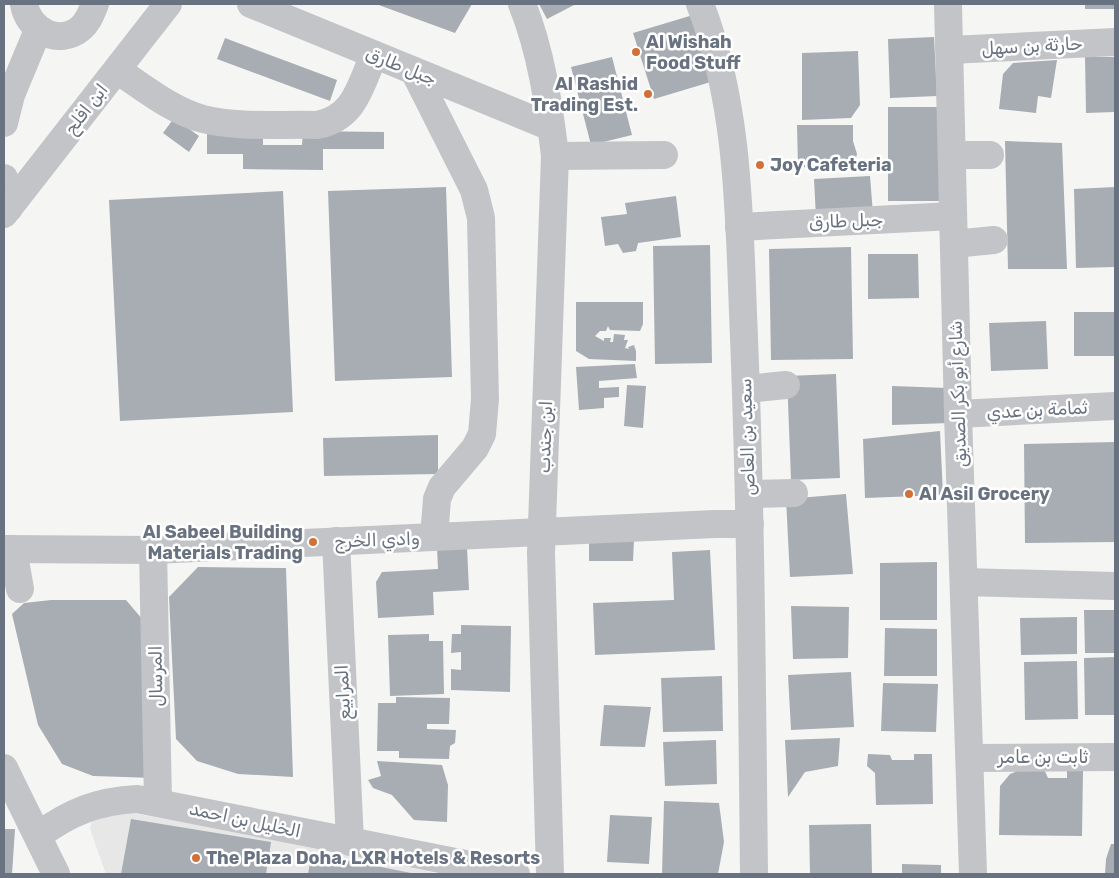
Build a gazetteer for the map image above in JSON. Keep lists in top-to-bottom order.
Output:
{
  "streets": {
    "street": [
      "حارثة بن سهل",
      "جبل طارق",
      "ابن افلح",
      "شارع أبو بكر الصديق",
      "ثمامة بن عدي",
      "ابن جندب",
      "سعيد بن العاص",
      "وادي الخرج",
      "المرسال",
      "المرابيع",
      "ثابت بن عامر",
      "الخليل بن احمد"
    ]
  },
  "crossings": [
    ["حارثة بن سهل", "شارع أبو بكر الصديق"],
    ["جبل طارق", "شارع أبو بكر الصديق"],
    ["جبل طارق", "ابن جندب"],
    ["جبل طارق", "سعيد بن العاص"],
    ["شارع أبو بكر الصديق", "ثمامة بن عدي"],
    ["شارع أبو بكر الصديق", "ثابت بن عامر"],
    ["ابن جندب", "وادي الخرج"],
    ["سعيد بن العاص", "وادي الخرج"],
    ["وادي الخرج", "المرسال"],
    ["وادي الخرج", "المرابيع"],
    ["المرسال", "الخليل بن احمد"],
    ["المرابيع", "الخليل بن احمد"]
  ],
  "places": [
    "Al Wishah Food Stuff",
    "Al Rashid Trading Est.",
    "Joy Cafeteria",
    "Al Asil Grocery",
    "Al Sabeel Building Materials Trading",
    "The Plaza Doha, LXR Hotels & Resorts"
  ]
}
